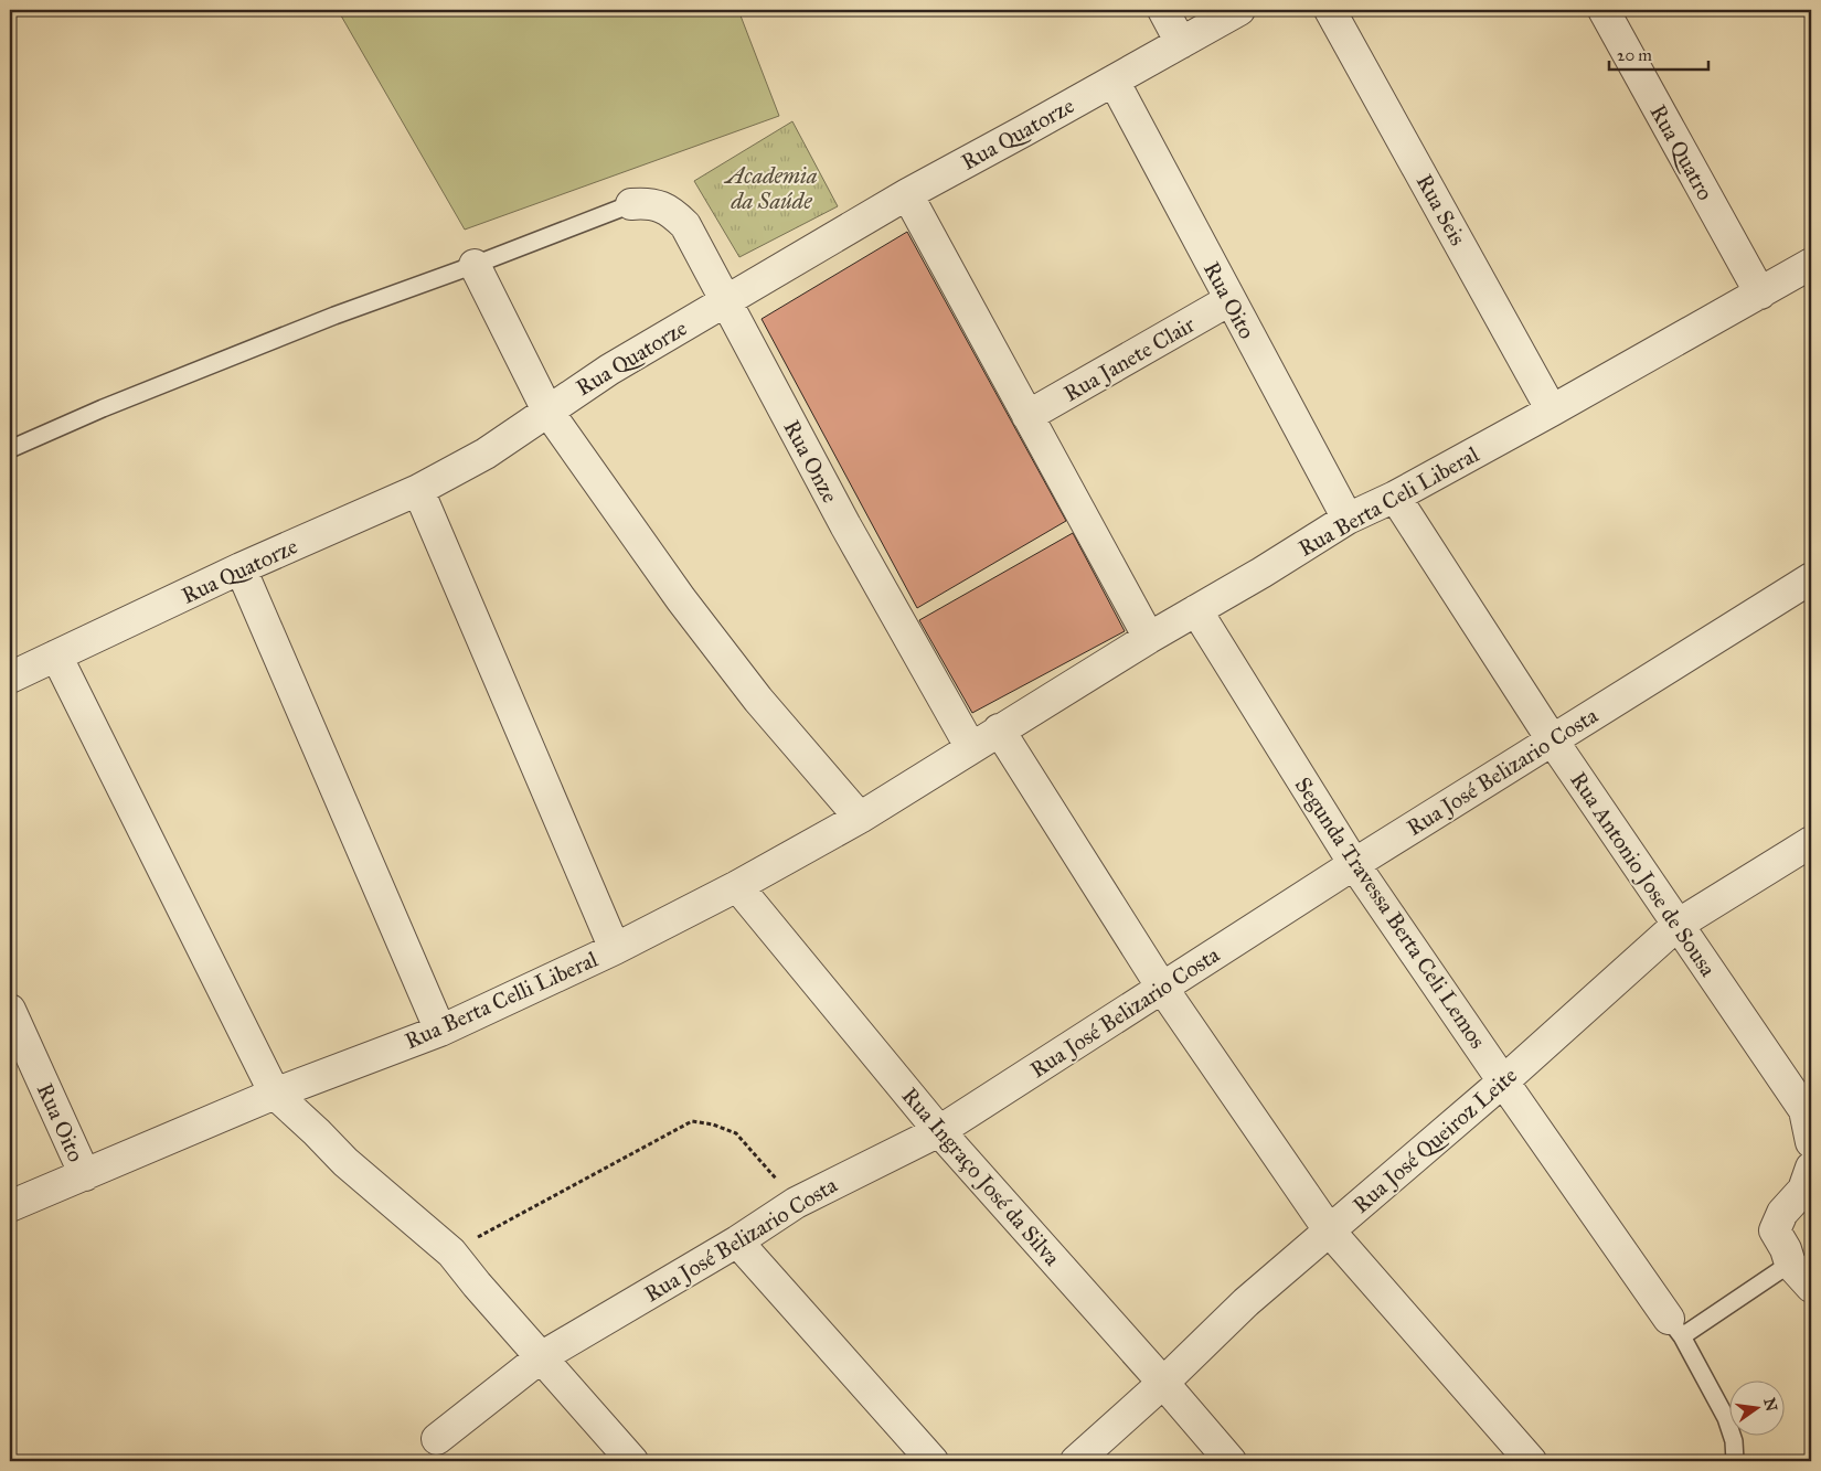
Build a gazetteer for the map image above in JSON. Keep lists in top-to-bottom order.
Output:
{
  "streets": {
    "street": [
      "Rua Quatorze",
      "Rua Quatro",
      "Rua Seis",
      "Rua Oito",
      "Rua Janete Clair",
      "Rua Onze",
      "Rua Berta Celi Liberal",
      "Rua José Belizario Costa",
      "Rua Antonio Jose de Sousa",
      "Segunda Travessa Berta Celi Lemos",
      "Rua Berta Celli Liberal",
      "Rua José Queiroz Leite",
      "Rua Ingraço José da Silva"
    ]
  },
  "crossings": [
    ["Rua Quatorze", "Rua Oito"],
    ["Rua Quatorze", "Rua Onze"],
    ["Rua Quatro", "Rua Berta Celi Liberal"],
    ["Rua Seis", "Rua Berta Celi Liberal"],
    ["Rua Oito", "Rua Janete Clair"],
    ["Rua Oito", "Rua Berta Celi Liberal"],
    ["Rua Oito", "Rua Berta Celli Liberal"],
    ["Rua Onze", "Rua Berta Celi Liberal"],
    ["Rua Onze", "Rua Berta Celli Liberal"],
    ["Rua Berta Celi Liberal", "Rua Antonio Jose de Sousa"],
    ["Rua Berta Celi Liberal", "Segunda Travessa Berta Celi Lemos"],
    ["Rua Berta Celi Liberal", "Rua Berta Celli Liberal"],
    ["Rua José Belizario Costa", "Rua Antonio Jose de Sousa"],
    ["Rua José Belizario Costa", "Segunda Travessa Berta Celi Lemos"],
    ["Rua José Belizario Costa", "Rua Ingraço José da Silva"],
    ["Rua Antonio Jose de Sousa", "Rua José Queiroz Leite"],
    ["Segunda Travessa Berta Celi Lemos", "Rua José Queiroz Leite"],
    ["Rua Berta Celli Liberal", "Rua Ingraço José da Silva"],
    ["Rua José Queiroz Leite", "Rua Ingraço José da Silva"]
  ],
  "parks": ["Academia da Saúde"],
  "scale_bar": "20 m",
  "north": "right"
}
